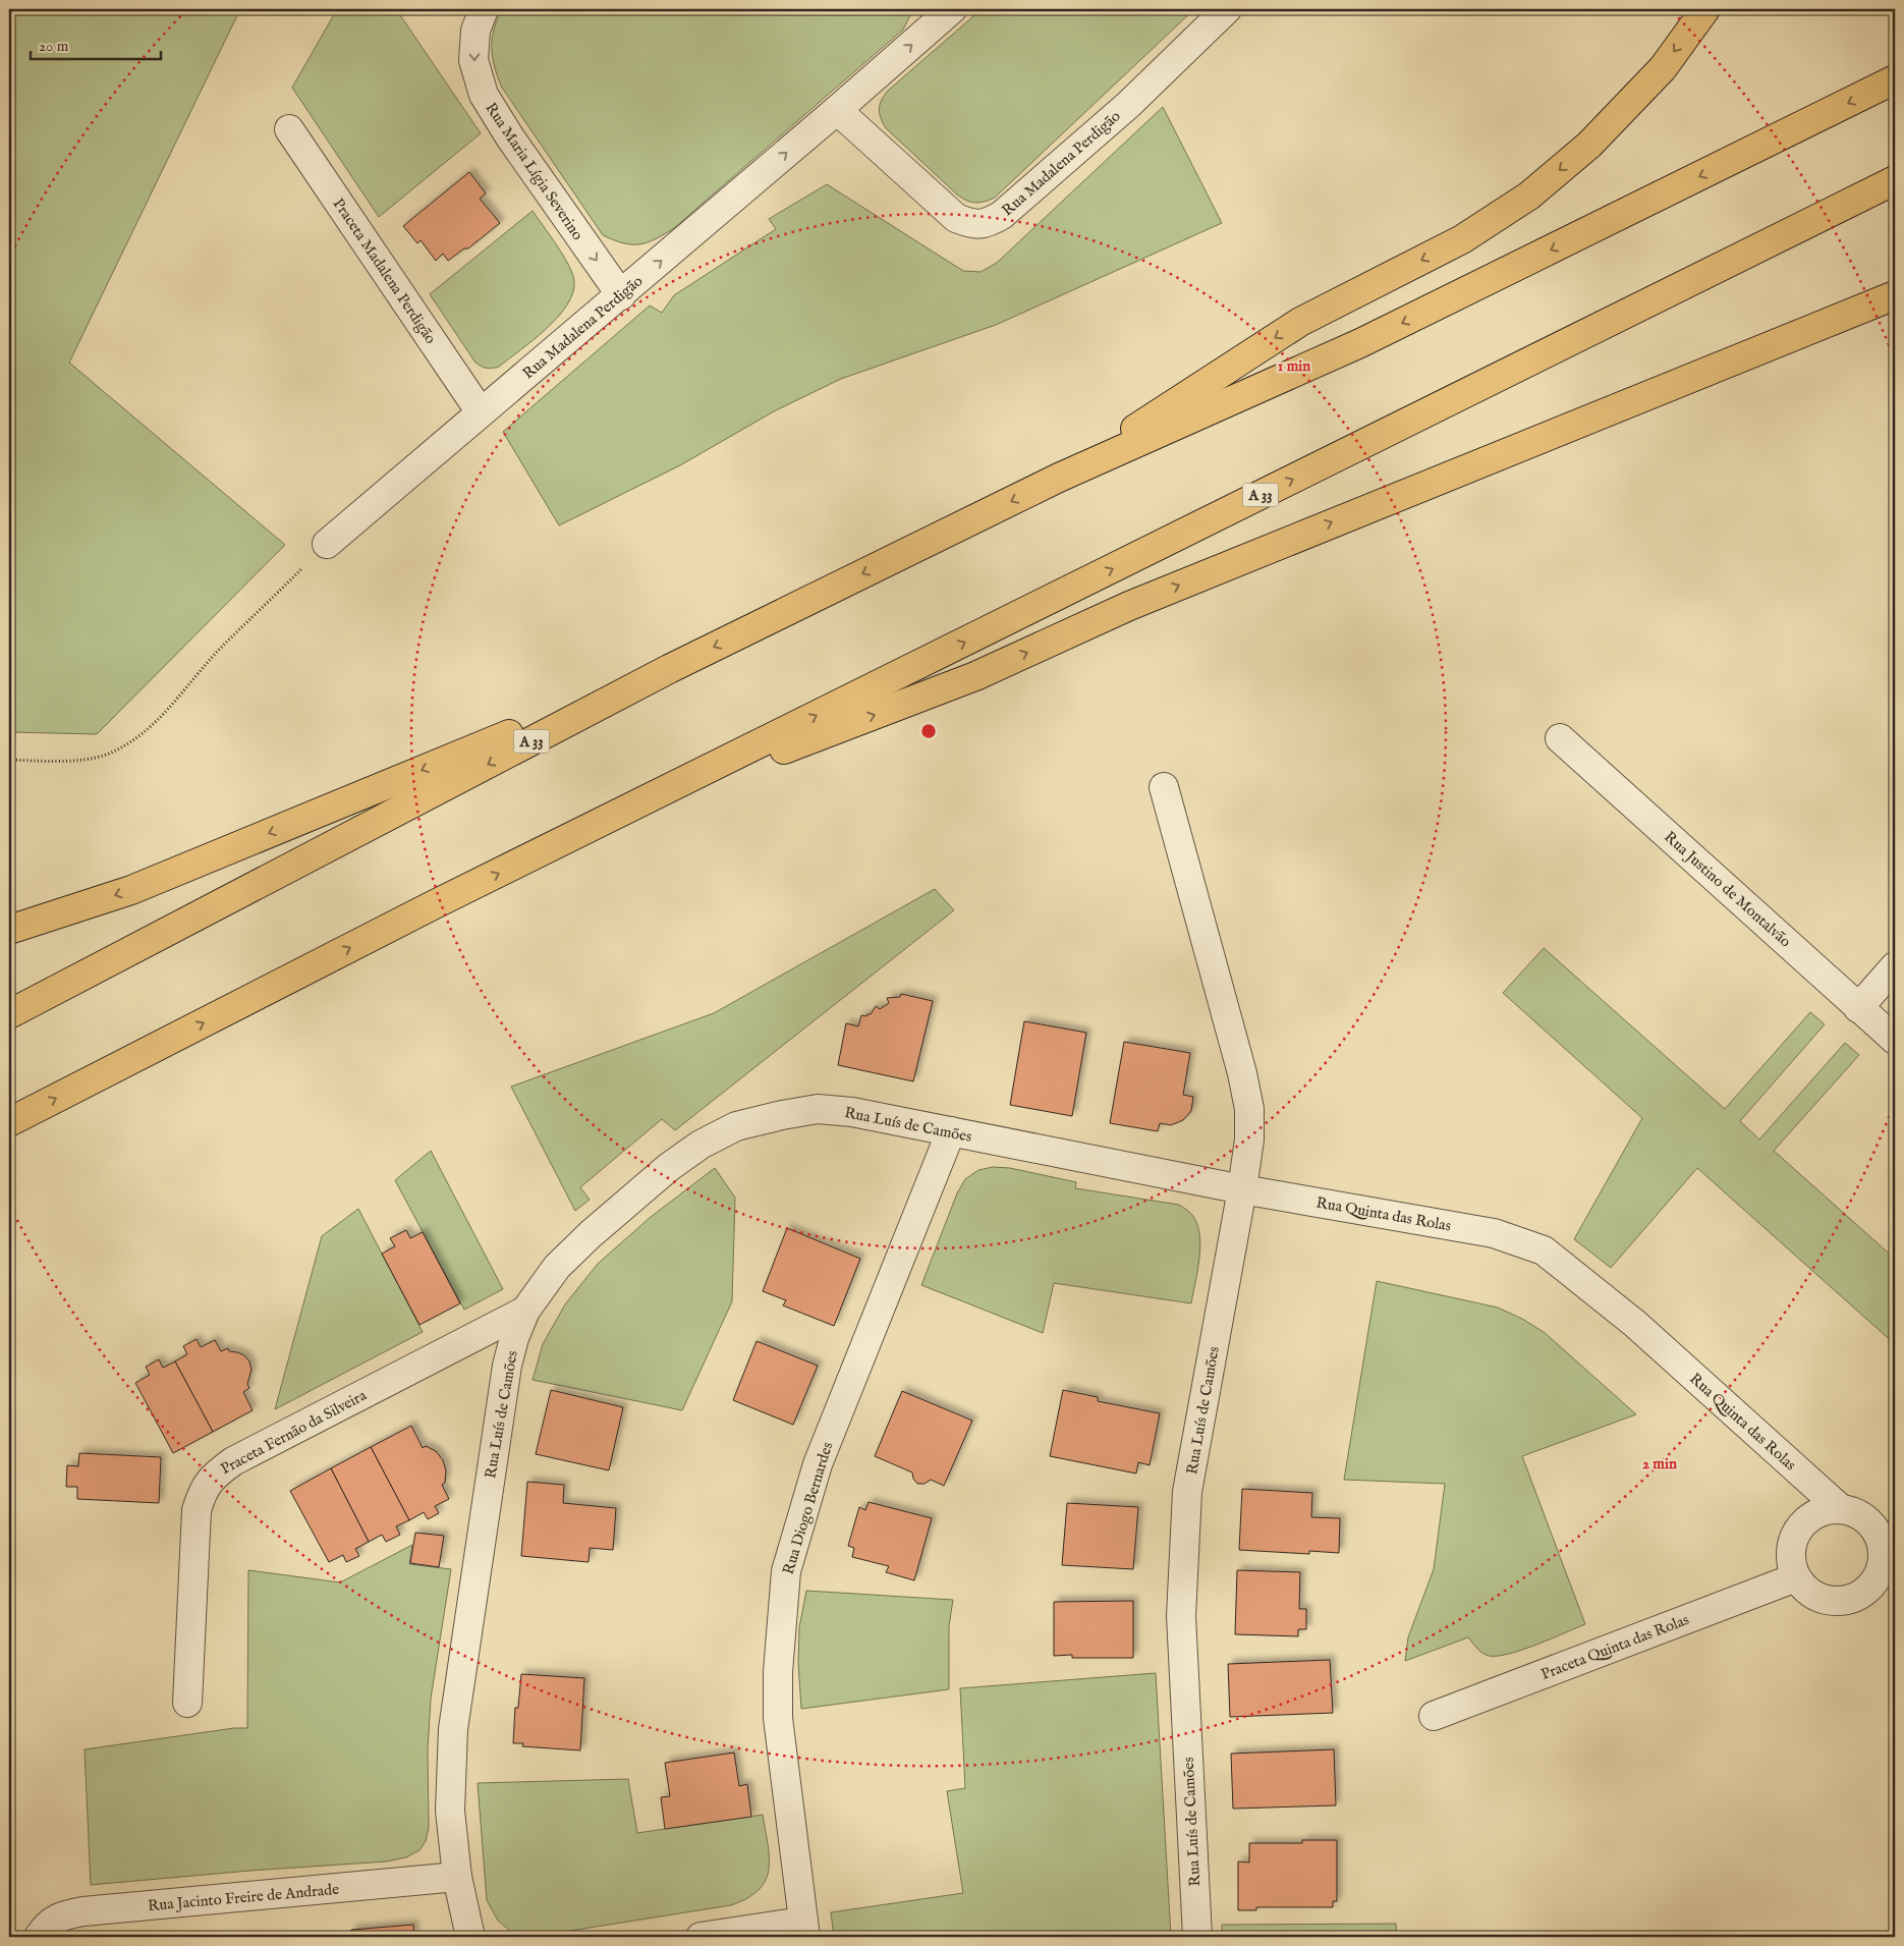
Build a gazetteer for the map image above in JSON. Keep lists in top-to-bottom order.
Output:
{
  "streets": {
    "highway": ["A 33"],
    "street": [
      "Rua Madalena Perdigão",
      "Rua Maria Lígia Severino",
      "Praceta Madalena Perdigão",
      "Rua Justino de Montalvão",
      "Rua Luís de Camões",
      "Rua Quinta das Rolas",
      "Praceta Fernão da Silveira",
      "Rua Diogo Bernardes",
      "Praceta Quinta das Rolas",
      "Rua Jacinto Freire de Andrade"
    ]
  },
  "crossings": [
    ["Rua Madalena Perdigão", "Rua Maria Lígia Severino"],
    ["Rua Madalena Perdigão", "Praceta Madalena Perdigão"],
    ["Rua Luís de Camões", "Rua Quinta das Rolas"],
    ["Rua Luís de Camões", "Praceta Fernão da Silveira"],
    ["Rua Luís de Camões", "Rua Diogo Bernardes"],
    ["Rua Luís de Camões", "Rua Jacinto Freire de Andrade"],
    ["Rua Quinta das Rolas", "Praceta Quinta das Rolas"]
  ],
  "one_way": ["Rua Maria Lígia Severino"],
  "scale_bar": "20 m",
  "rings": ["1 min", "2 min"]
}
